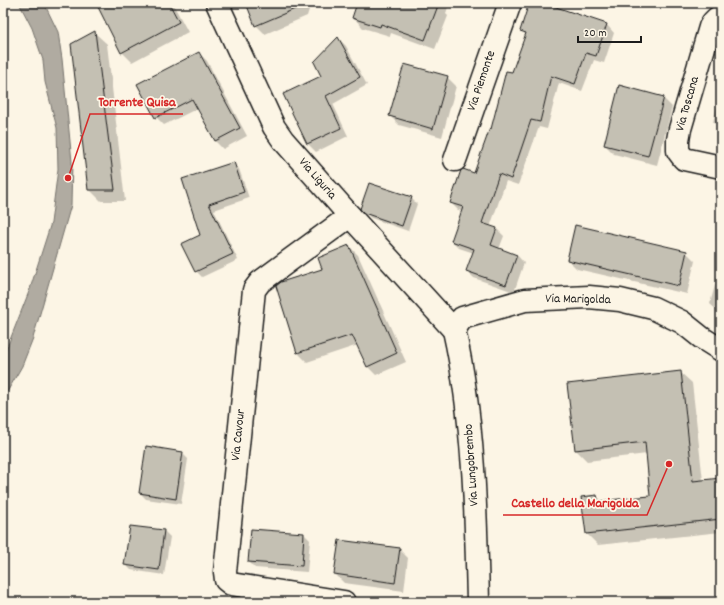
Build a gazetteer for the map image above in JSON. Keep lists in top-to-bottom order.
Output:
{
  "streets": {
    "street": [
      "Via Piemonte",
      "Via Toscana",
      "Via Liguria",
      "Via Marigolda",
      "Via Cavour",
      "Via Lungobrembo"
    ]
  },
  "crossings": [
    ["Via Liguria", "Via Marigolda"],
    ["Via Liguria", "Via Cavour"],
    ["Via Liguria", "Via Lungobrembo"],
    ["Via Marigolda", "Via Lungobrembo"]
  ],
  "places": ["Torrente Quisa", "Castello della Marigolda"],
  "scale_bar": "20 m"
}
